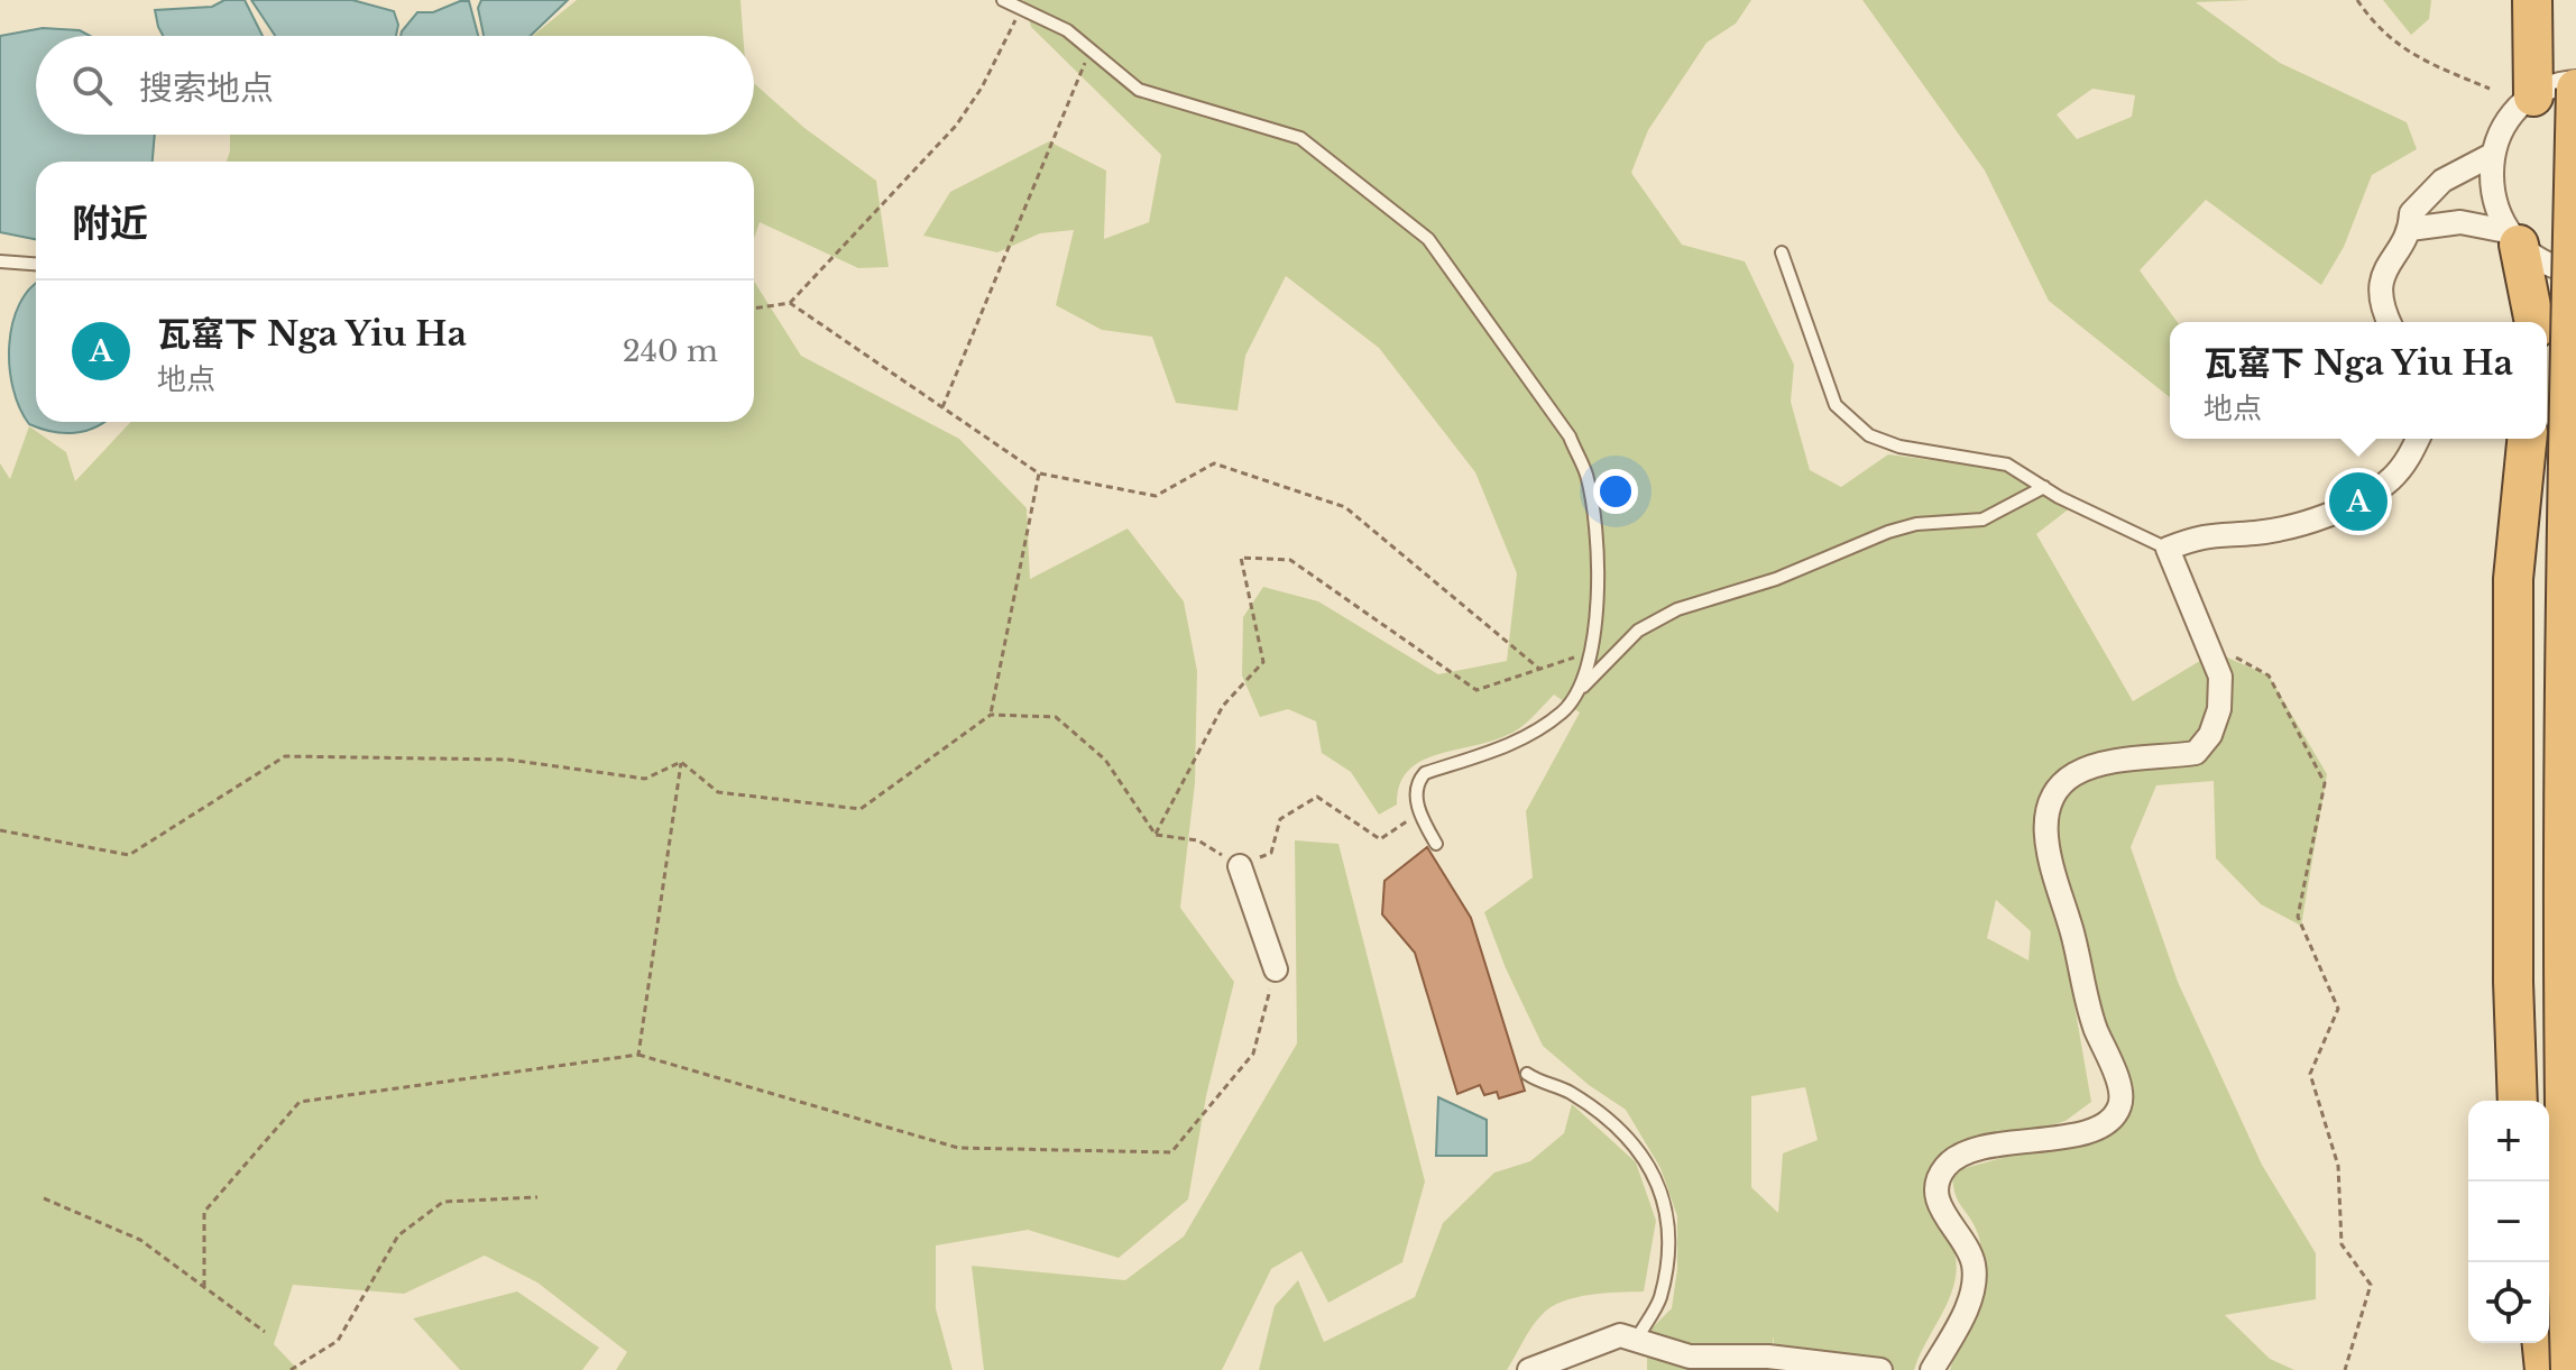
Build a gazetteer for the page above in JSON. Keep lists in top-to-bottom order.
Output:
{
  "page": {
    "search": "搜索地点",
    "heading": "附近",
    "list": [
      {
        "mark": "A",
        "name": "瓦窰下 Nga Yiu Ha",
        "note": "地点",
        "value": "240 m"
      }
    ],
    "popup": ["瓦窰下 Nga Yiu Ha", "地点"],
    "pins": "A",
    "map_buttons": ["+", "−"]
  }
}
